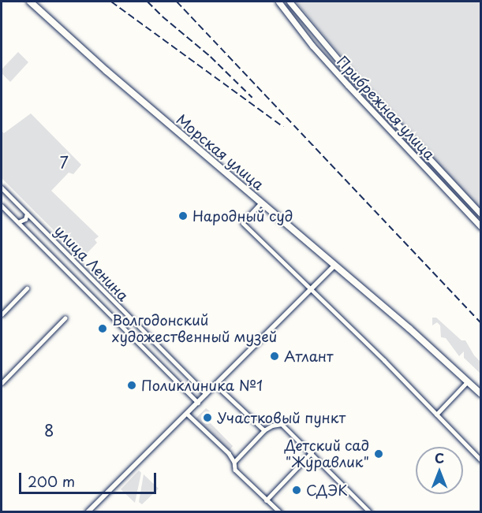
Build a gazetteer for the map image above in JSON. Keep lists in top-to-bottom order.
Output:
{
  "streets": {
    "main road": ["Прибрежная улица", "Морская улица"],
    "street": ["улица Ленина"]
  },
  "districts": ["7", "8"],
  "places": [
    "Народный суд",
    "Волгодонский художественный музей",
    "Атлант",
    "Поликлиника №1",
    "Участковый пункт",
    "Детский сад \"Журавлик\"",
    "СДЭК"
  ],
  "scale_bar": "200 m",
  "north": "top"
}
